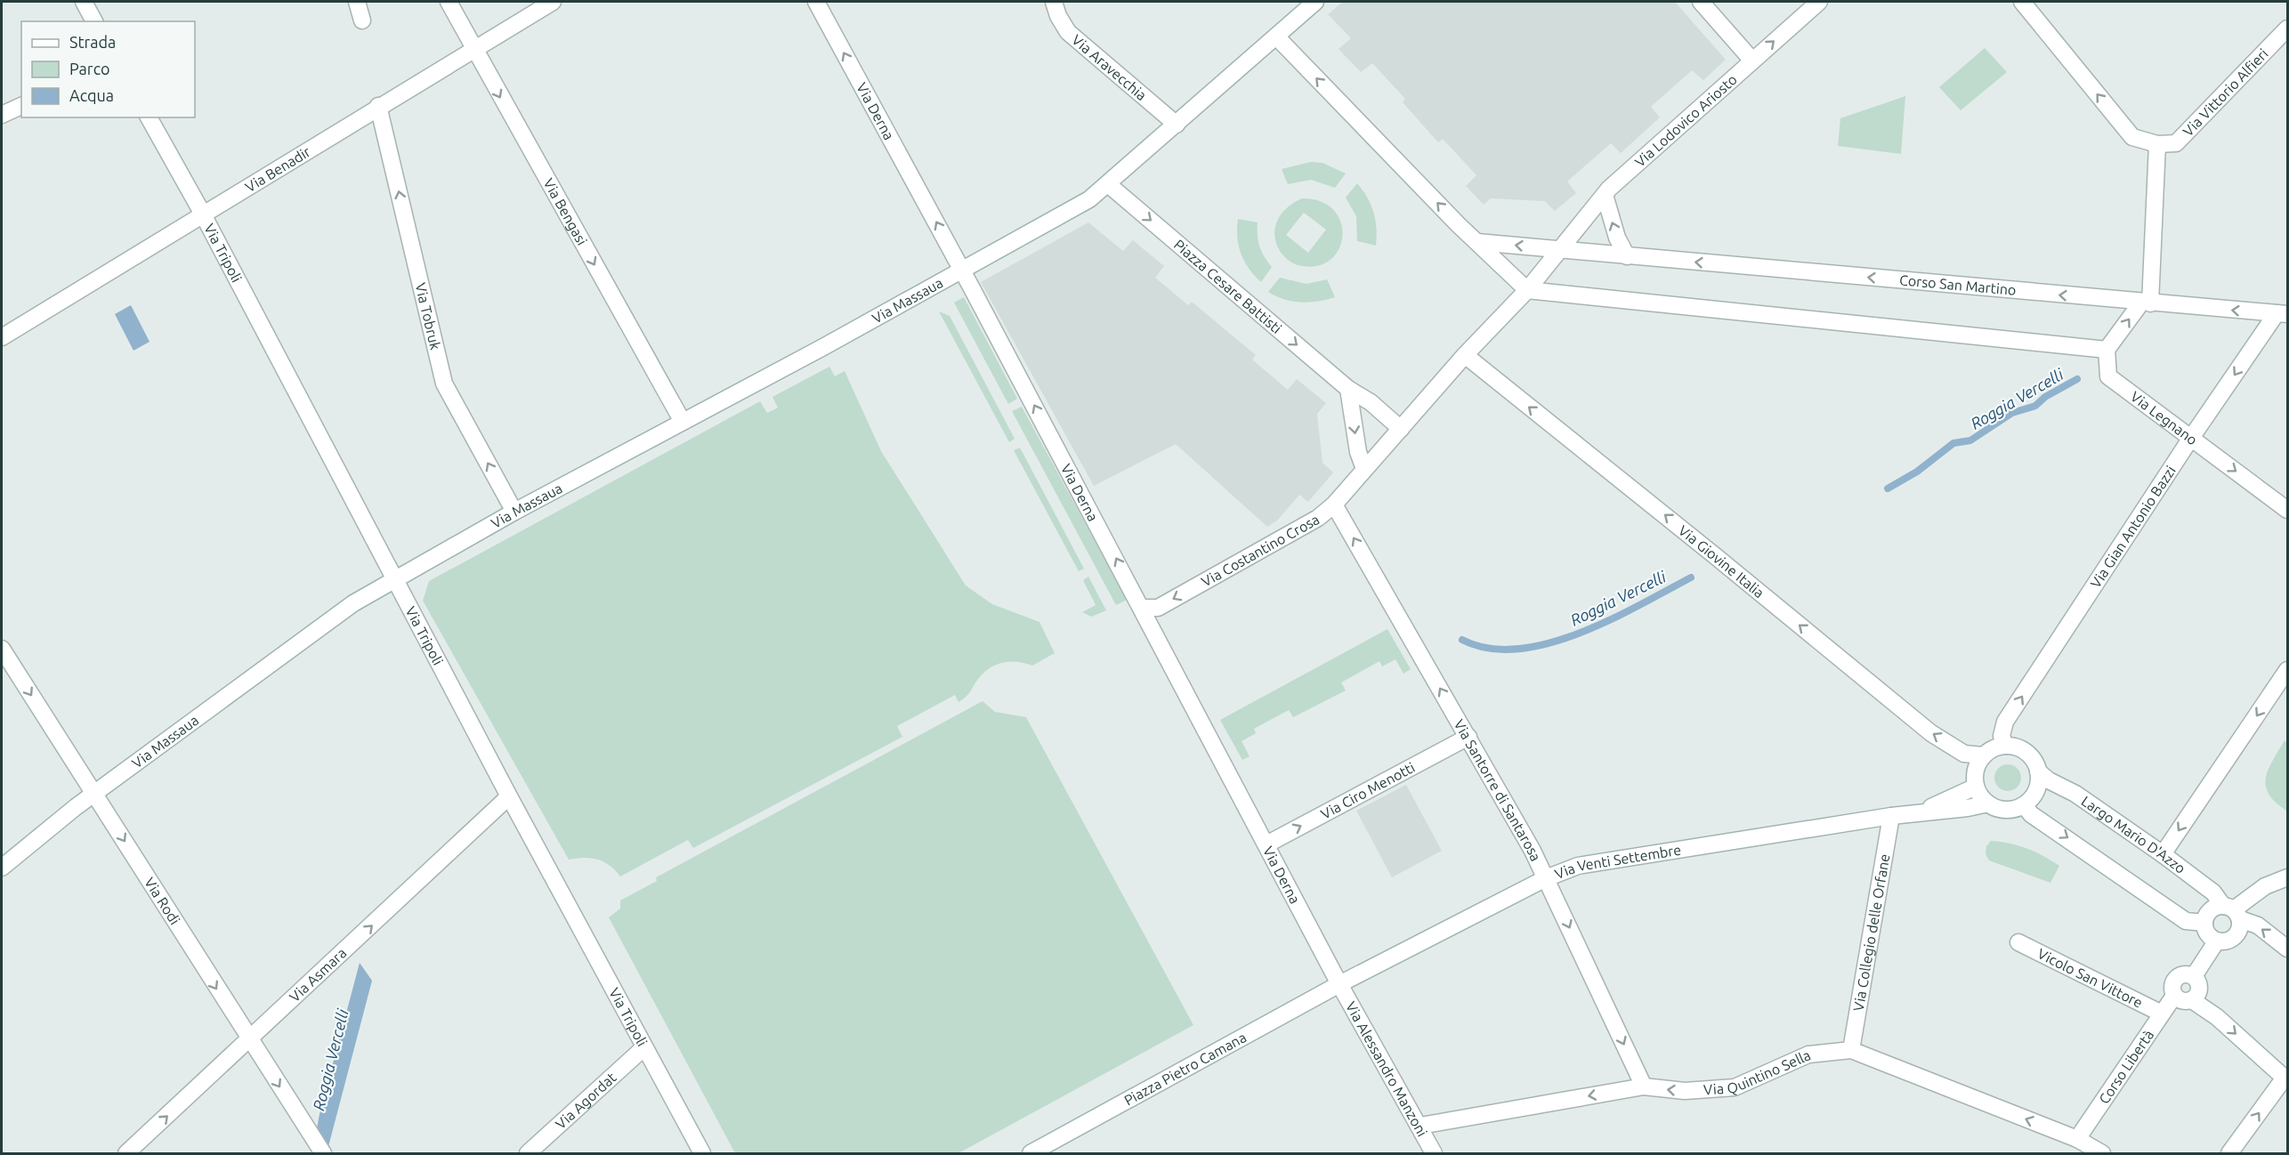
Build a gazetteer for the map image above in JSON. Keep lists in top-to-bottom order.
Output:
{
  "streets": {
    "street": [
      "Via Aravecchia",
      "Via Vittorio Alfieri",
      "Via Derna",
      "Via Lodovico Ariosto",
      "Via Benadir",
      "Via Bengasi",
      "Via Tripoli",
      "Corso San Martino",
      "Piazza Cesare Battisti",
      "Via Massaua",
      "Via Tobruk",
      "Via Legnano",
      "Via Gian Antonio Bazzi",
      "Via Costantino Crosa",
      "Via Giovine Italia",
      "Via Ciro Menotti",
      "Via Santorre di Santarosa",
      "Largo Mario D'Azzo",
      "Via Venti Settembre",
      "Via Rodi",
      "Via Collegio delle Orfane",
      "Via Asmara",
      "Vicolo San Vittore",
      "Corso Libertà",
      "Piazza Pietro Camana",
      "Via Alessandro Manzoni",
      "Via Quintino Sella",
      "Via Agordat"
    ]
  },
  "crossings": [
    ["Via Derna", "Via Massaua"],
    ["Via Derna", "Via Costantino Crosa"],
    ["Via Derna", "Via Ciro Menotti"],
    ["Via Derna", "Via Venti Settembre"],
    ["Via Derna", "Piazza Pietro Camana"],
    ["Via Derna", "Via Alessandro Manzoni"],
    ["Via Lodovico Ariosto", "Corso San Martino"],
    ["Via Benadir", "Via Bengasi"],
    ["Via Benadir", "Via Tripoli"],
    ["Via Benadir", "Via Tobruk"],
    ["Via Bengasi", "Via Massaua"],
    ["Via Tripoli", "Via Massaua"],
    ["Via Tripoli", "Via Asmara"],
    ["Via Tripoli", "Via Agordat"],
    ["Corso San Martino", "Via Gian Antonio Bazzi"],
    ["Piazza Cesare Battisti", "Via Massaua"],
    ["Via Massaua", "Via Tobruk"],
    ["Via Massaua", "Via Rodi"],
    ["Via Legnano", "Via Gian Antonio Bazzi"],
    ["Via Gian Antonio Bazzi", "Via Giovine Italia"],
    ["Via Gian Antonio Bazzi", "Largo Mario D'Azzo"],
    ["Via Gian Antonio Bazzi", "Via Venti Settembre"],
    ["Via Costantino Crosa", "Via Santorre di Santarosa"],
    ["Via Giovine Italia", "Largo Mario D'Azzo"],
    ["Via Giovine Italia", "Via Venti Settembre"],
    ["Via Ciro Menotti", "Via Santorre di Santarosa"],
    ["Via Santorre di Santarosa", "Via Venti Settembre"],
    ["Via Santorre di Santarosa", "Via Quintino Sella"],
    ["Largo Mario D'Azzo", "Via Venti Settembre"],
    ["Via Venti Settembre", "Via Collegio delle Orfane"],
    ["Via Venti Settembre", "Piazza Pietro Camana"],
    ["Via Venti Settembre", "Via Alessandro Manzoni"],
    ["Via Rodi", "Via Asmara"],
    ["Via Collegio delle Orfane", "Via Quintino Sella"],
    ["Vicolo San Vittore", "Corso Libertà"],
    ["Corso Libertà", "Via Quintino Sella"],
    ["Piazza Pietro Camana", "Via Alessandro Manzoni"],
    ["Via Alessandro Manzoni", "Via Quintino Sella"]
  ],
  "one_way": [
    "Via Derna",
    "Via Bengasi",
    "Piazza Cesare Battisti",
    "Via Tobruk",
    "Via Legnano",
    "Via Costantino Crosa",
    "Via Giovine Italia",
    "Via Ciro Menotti",
    "Via Rodi",
    "Via Asmara",
    "Via Quintino Sella"
  ],
  "water": ["Roggia Vercelli"],
  "legend": ["Strada", "Parco", "Acqua"]
}
